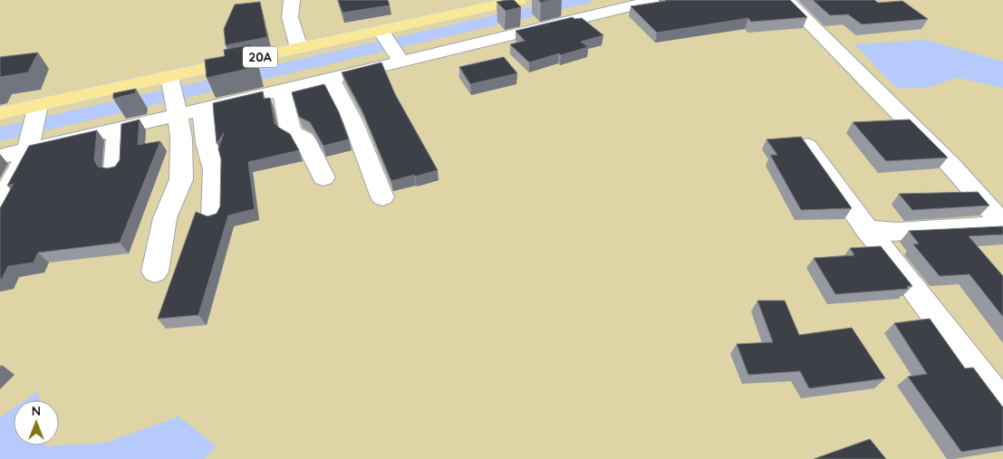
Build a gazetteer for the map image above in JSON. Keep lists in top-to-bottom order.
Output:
{
  "streets": {
    "main road": ["20A"]
  },
  "north": "top"
}
